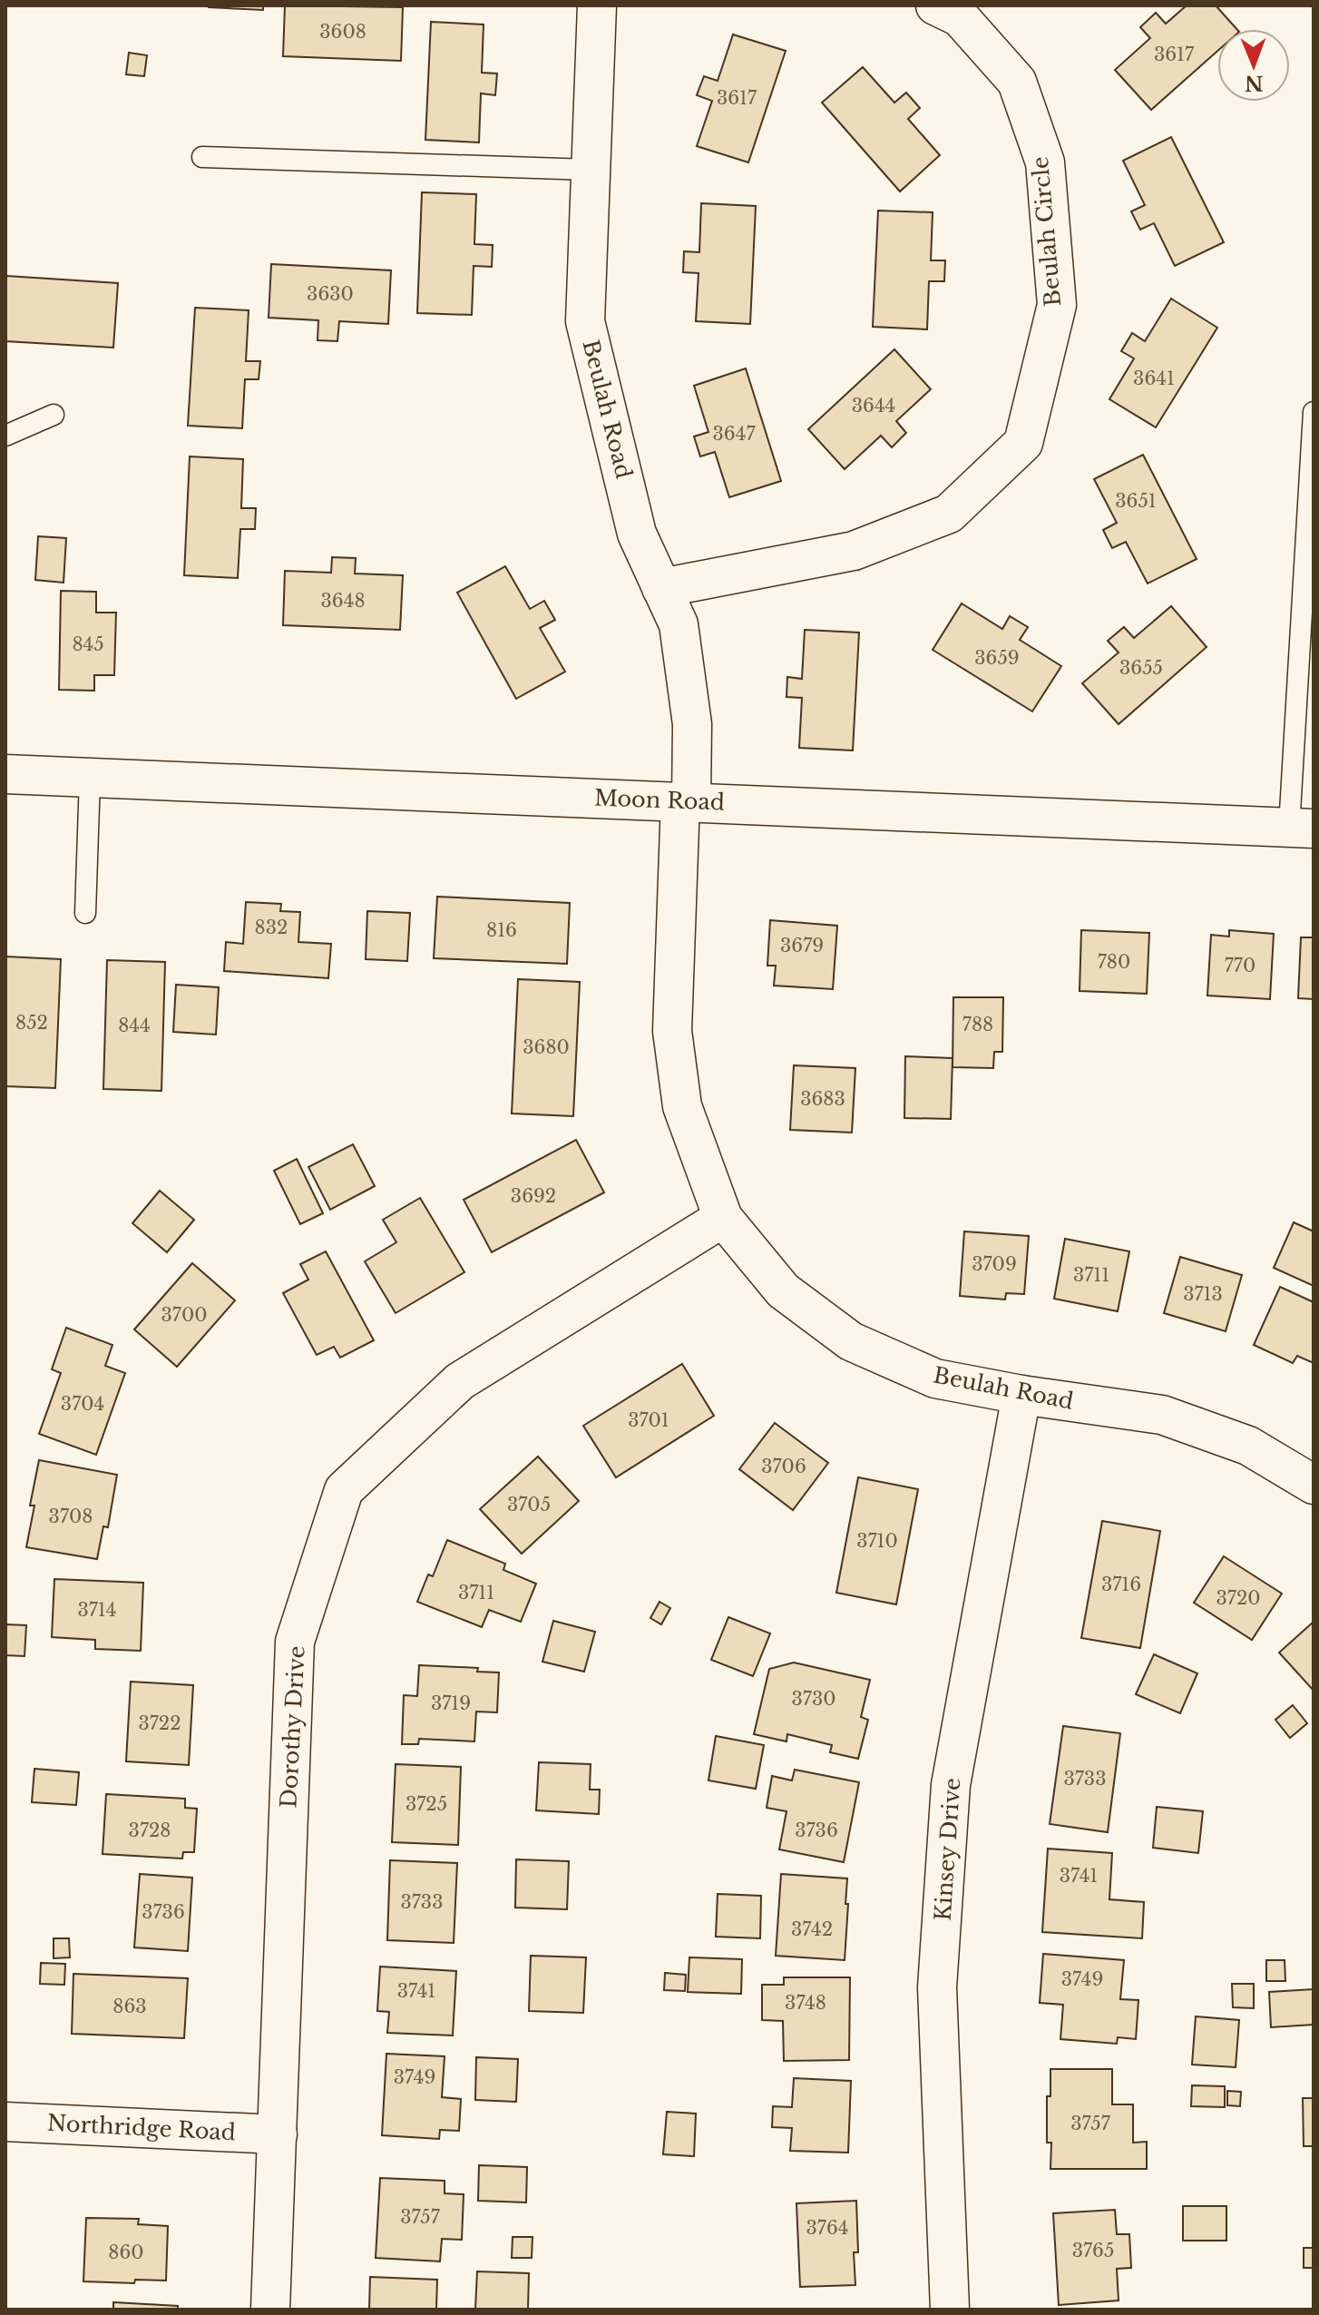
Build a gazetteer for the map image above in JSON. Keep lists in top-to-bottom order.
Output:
{
  "streets": {
    "street": [
      "Beulah Circle",
      "Beulah Road",
      "Moon Road",
      "Dorothy Drive",
      "Kinsey Drive",
      "Northridge Road"
    ]
  },
  "crossings": [
    ["Beulah Circle", "Beulah Road"],
    ["Beulah Road", "Moon Road"],
    ["Beulah Road", "Dorothy Drive"],
    ["Beulah Road", "Kinsey Drive"],
    ["Dorothy Drive", "Northridge Road"]
  ],
  "house_numbers": [
    "3608",
    "3617",
    "3617",
    "3630",
    "3641",
    "3644",
    "3647",
    "3651",
    "3648",
    "845",
    "3659",
    "3655",
    "832",
    "816",
    "3679",
    "780",
    "770",
    "852",
    "788",
    "844",
    "3680",
    "3683",
    "3692",
    "3709",
    "3711",
    "3713",
    "3700",
    "3704",
    "3701",
    "3706",
    "3705",
    "3708",
    "3710",
    "3716",
    "3711",
    "3720",
    "3714",
    "3730",
    "3719",
    "3722",
    "3733",
    "3725",
    "3728",
    "3736",
    "3741",
    "3733",
    "3736",
    "3742",
    "3749",
    "3741",
    "3748",
    "863",
    "3749",
    "3757",
    "3757",
    "3764",
    "3765",
    "860"
  ],
  "north": "bottom"
}
